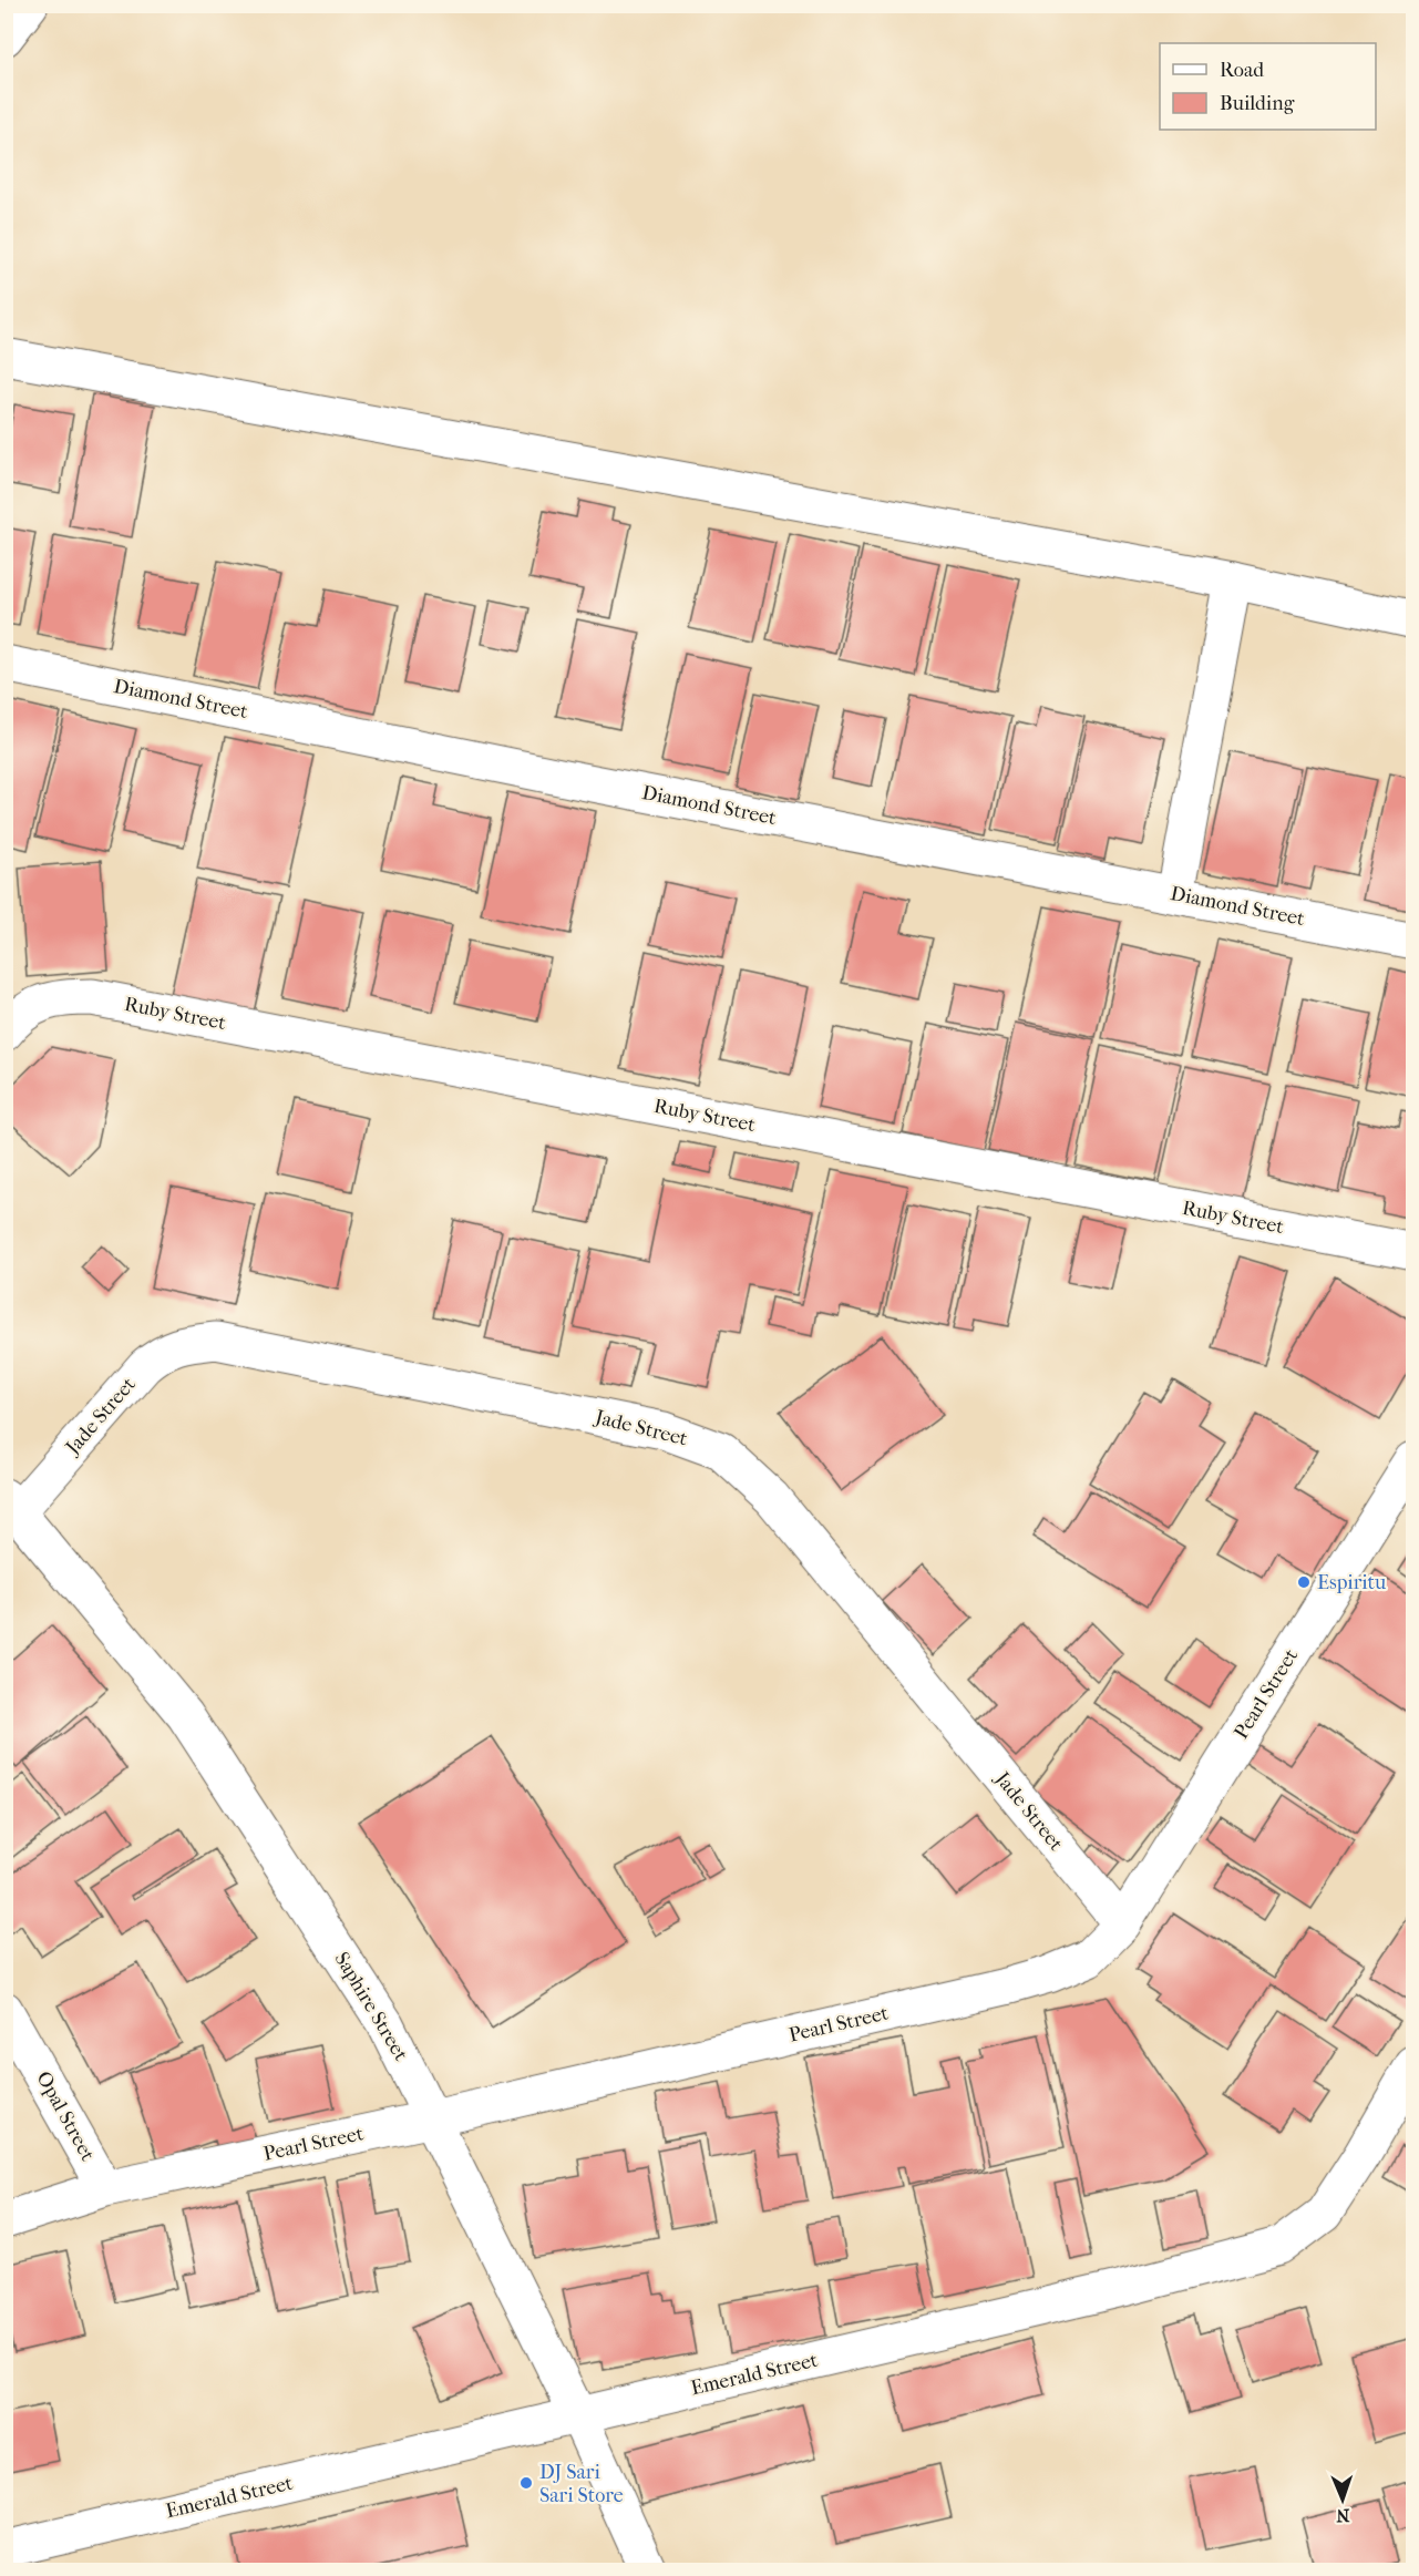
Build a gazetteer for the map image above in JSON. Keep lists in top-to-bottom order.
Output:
{
  "streets": {
    "street": [
      "Diamond Street",
      "Ruby Street",
      "Jade Street",
      "Pearl Street",
      "Saphire Street",
      "Opal Street",
      "Emerald Street"
    ]
  },
  "crossings": [
    ["Jade Street", "Pearl Street"],
    ["Jade Street", "Saphire Street"],
    ["Pearl Street", "Saphire Street"],
    ["Pearl Street", "Opal Street"],
    ["Saphire Street", "Emerald Street"]
  ],
  "places": ["Espiritu", "DJ Sari Sari Store"],
  "legend": ["Road", "Building"],
  "north": "bottom"
}
